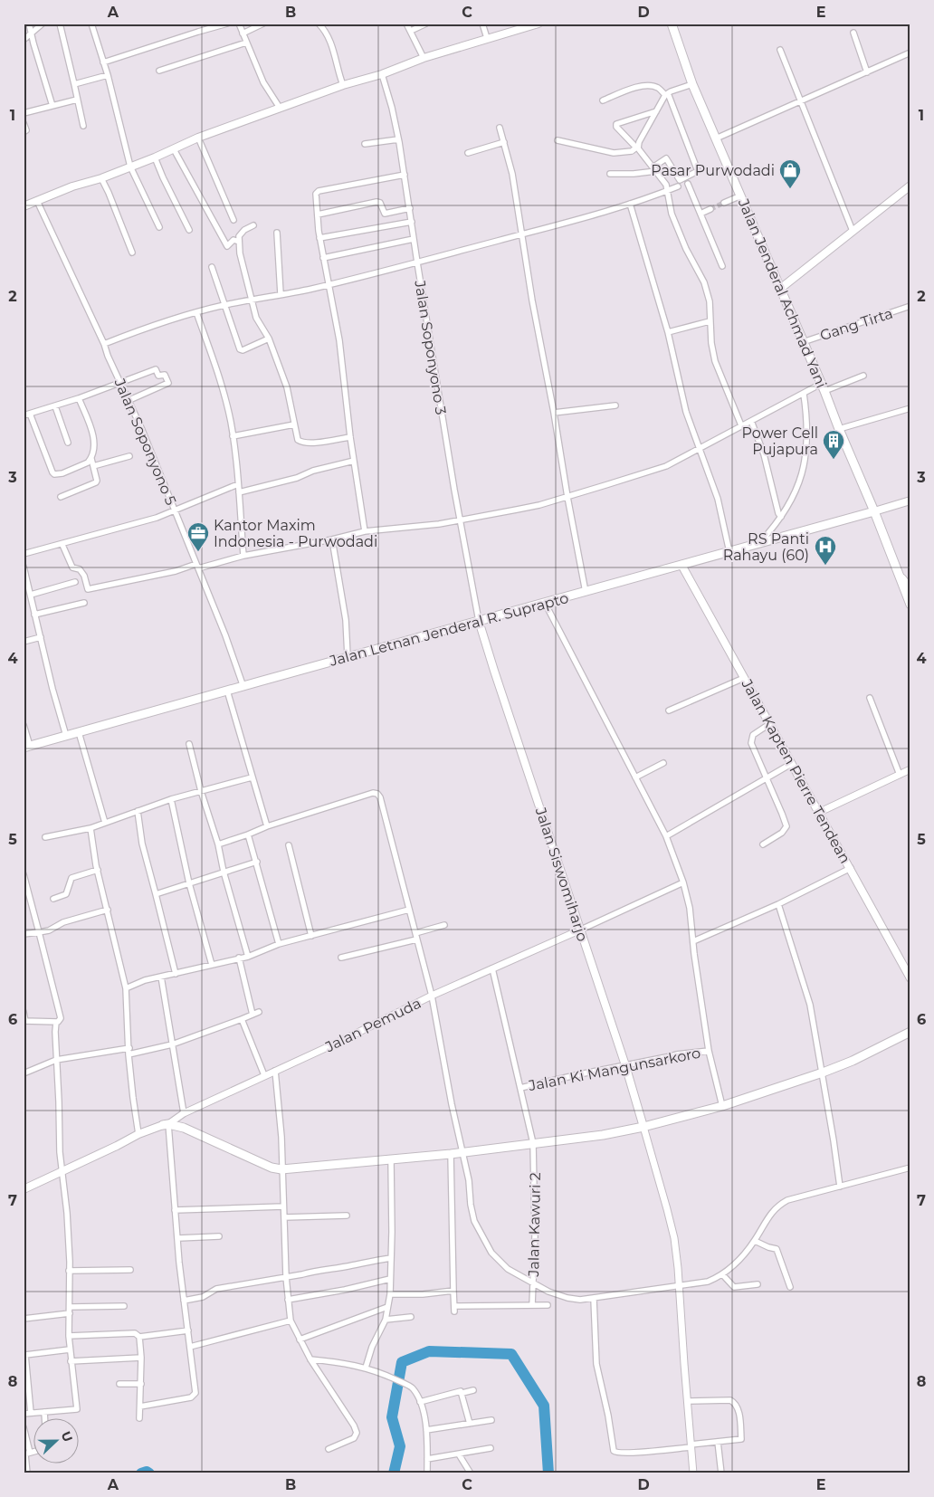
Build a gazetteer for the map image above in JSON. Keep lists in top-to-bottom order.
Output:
{
  "streets": {
    "main road": [
      "Jalan Jenderal Achmad Yani",
      "Jalan Letnan Jenderal R. Suprapto",
      "Jalan Kapten Pierre Tendean",
      "Jalan Siswomiharjo"
    ],
    "street": [
      "Gang Tirta",
      "Jalan Soponyono 3",
      "Jalan Soponyono 5",
      "Jalan Pemuda",
      "Jalan Ki Mangunsarkoro",
      "Jalan Kawuri 2"
    ]
  },
  "crossings": [
    ["Jalan Jenderal Achmad Yani", "Gang Tirta"],
    ["Jalan Jenderal Achmad Yani", "Jalan Letnan Jenderal R. Suprapto"],
    ["Jalan Soponyono 3", "Jalan Letnan Jenderal R. Suprapto"],
    ["Jalan Soponyono 3", "Jalan Siswomiharjo"],
    ["Jalan Soponyono 5", "Jalan Letnan Jenderal R. Suprapto"],
    ["Jalan Letnan Jenderal R. Suprapto", "Jalan Kapten Pierre Tendean"],
    ["Jalan Letnan Jenderal R. Suprapto", "Jalan Siswomiharjo"],
    ["Jalan Siswomiharjo", "Jalan Pemuda"],
    ["Jalan Siswomiharjo", "Jalan Ki Mangunsarkoro"],
    ["Jalan Pemuda", "Jalan Kawuri 2"],
    ["Jalan Ki Mangunsarkoro", "Jalan Kawuri 2"]
  ],
  "places": {
    "shop": ["Pasar Purwodadi"],
    "building": ["Power Cell Pujapura"],
    "office": ["Kantor Maxim Indonesia - Purwodadi"],
    "hospital": ["RS Panti Rahayu (60)"]
  },
  "north": "right",
  "grid": {
    "columns": [
      "A",
      "B",
      "C",
      "D",
      "E"
    ],
    "rows": [
      "1",
      "2",
      "3",
      "4",
      "5",
      "6",
      "7",
      "8"
    ]
  }
}
